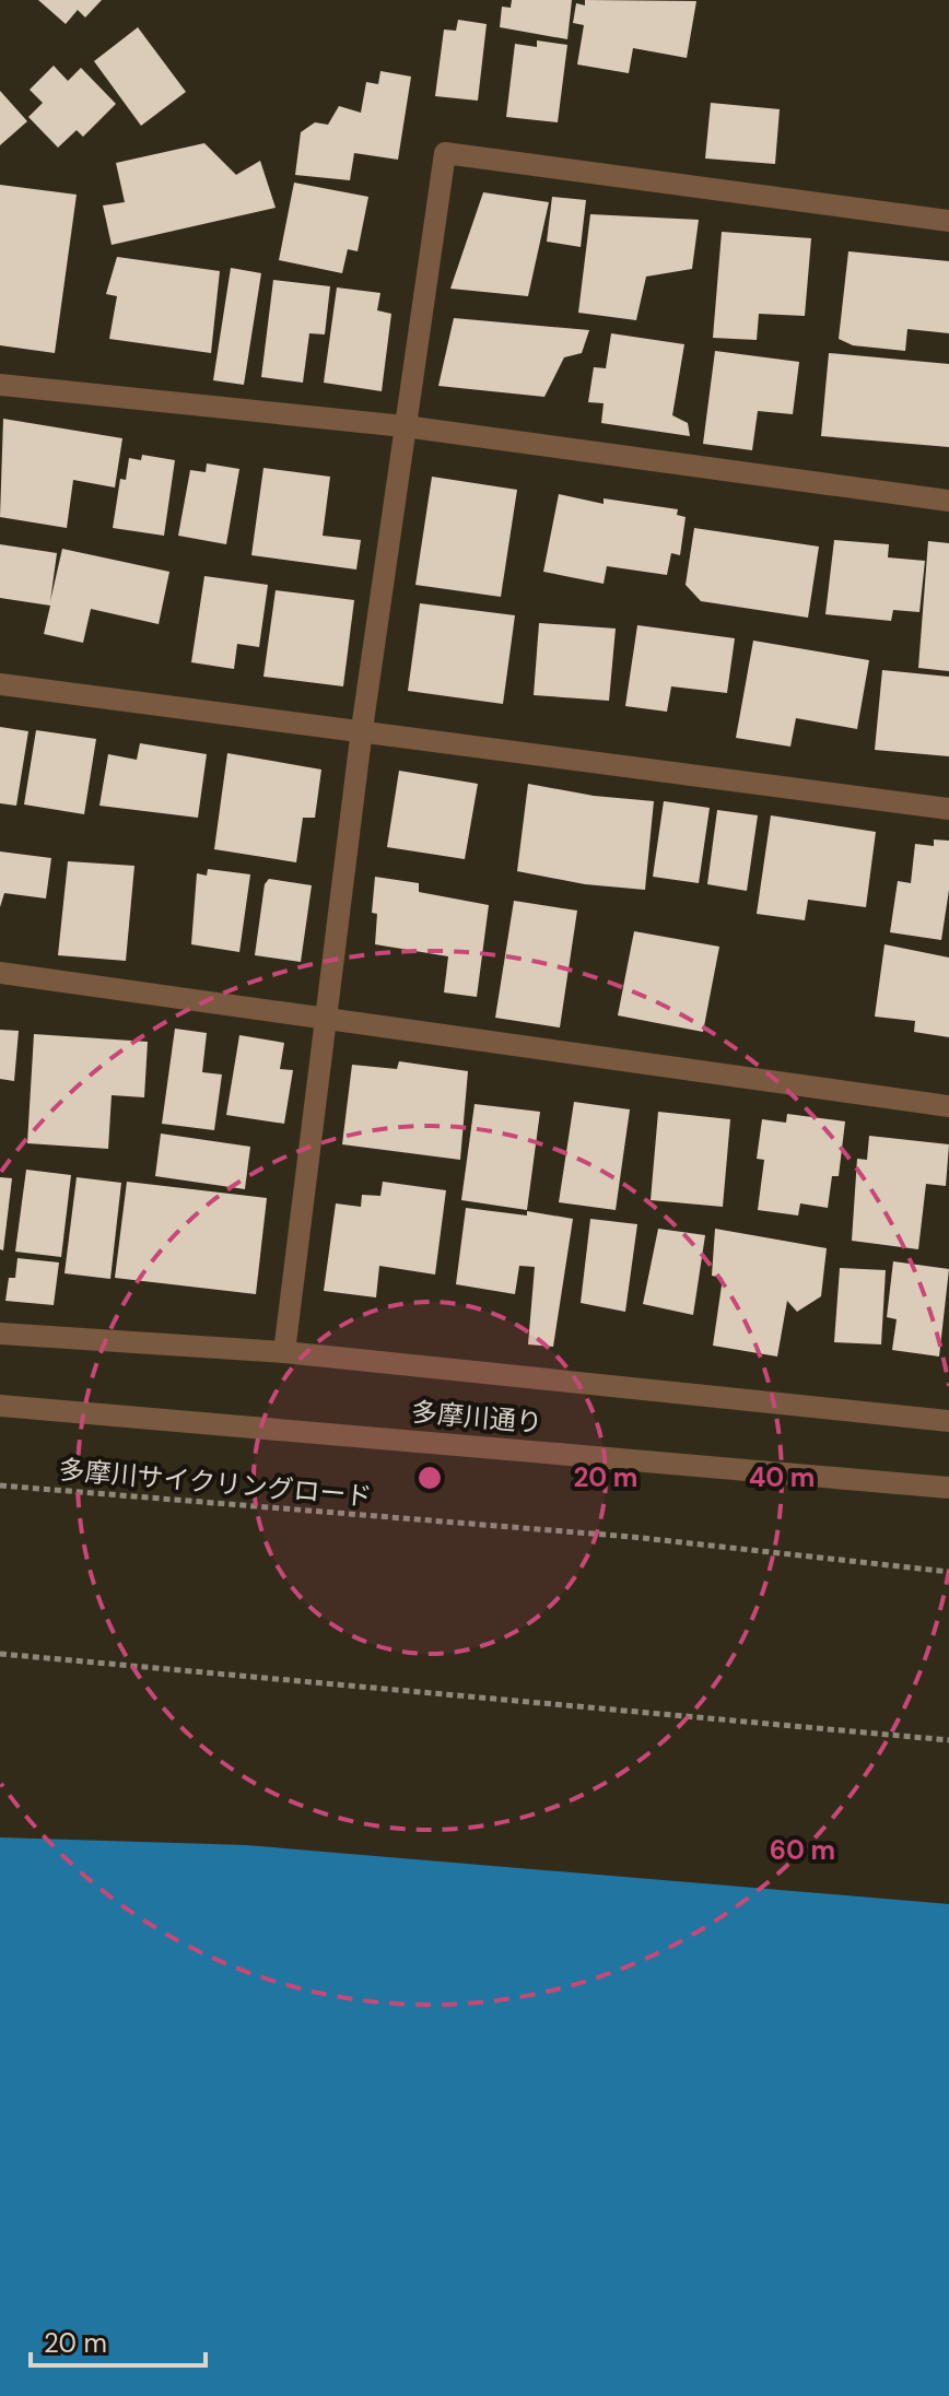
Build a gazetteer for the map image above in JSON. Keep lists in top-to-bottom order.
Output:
{
  "streets": {
    "street": ["多摩川通り"],
    "path": ["多摩川サイクリングロード"]
  },
  "scale_bar": "20 m",
  "rings": ["20 m", "40 m", "60 m"]
}
